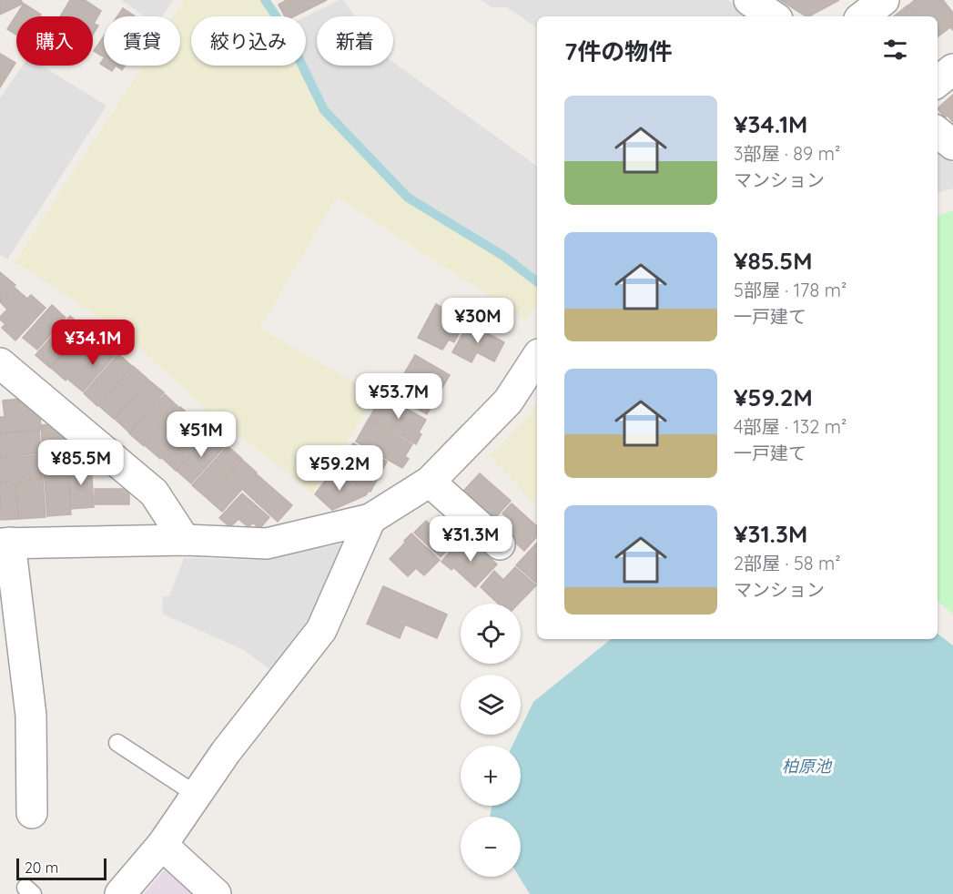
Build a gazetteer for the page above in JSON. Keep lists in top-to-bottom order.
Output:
{
  "water": ["柏原池"],
  "scale_bar": "20 m",
  "page": {
    "chip": [
      "購入",
      "賃貸",
      "絞り込み",
      "新着"
    ],
    "heading": "7件の物件",
    "list": [
      {
        "name": "¥34.1M",
        "note": "3部屋 · 89 m² · マンション"
      },
      {
        "name": "¥85.5M",
        "note": "5部屋 · 178 m² · 一戸建て"
      },
      {
        "name": "¥59.2M",
        "note": "4部屋 · 132 m² · 一戸建て"
      },
      {
        "name": "¥31.3M",
        "note": "2部屋 · 58 m² · マンション"
      }
    ],
    "price": [
      "¥30M",
      "¥34.1M",
      "¥53.7M",
      "¥51M",
      "¥85.5M",
      "¥59.2M",
      "¥31.3M"
    ],
    "map_buttons": ["+", "−"],
    "scale": "20 m"
  }
}
